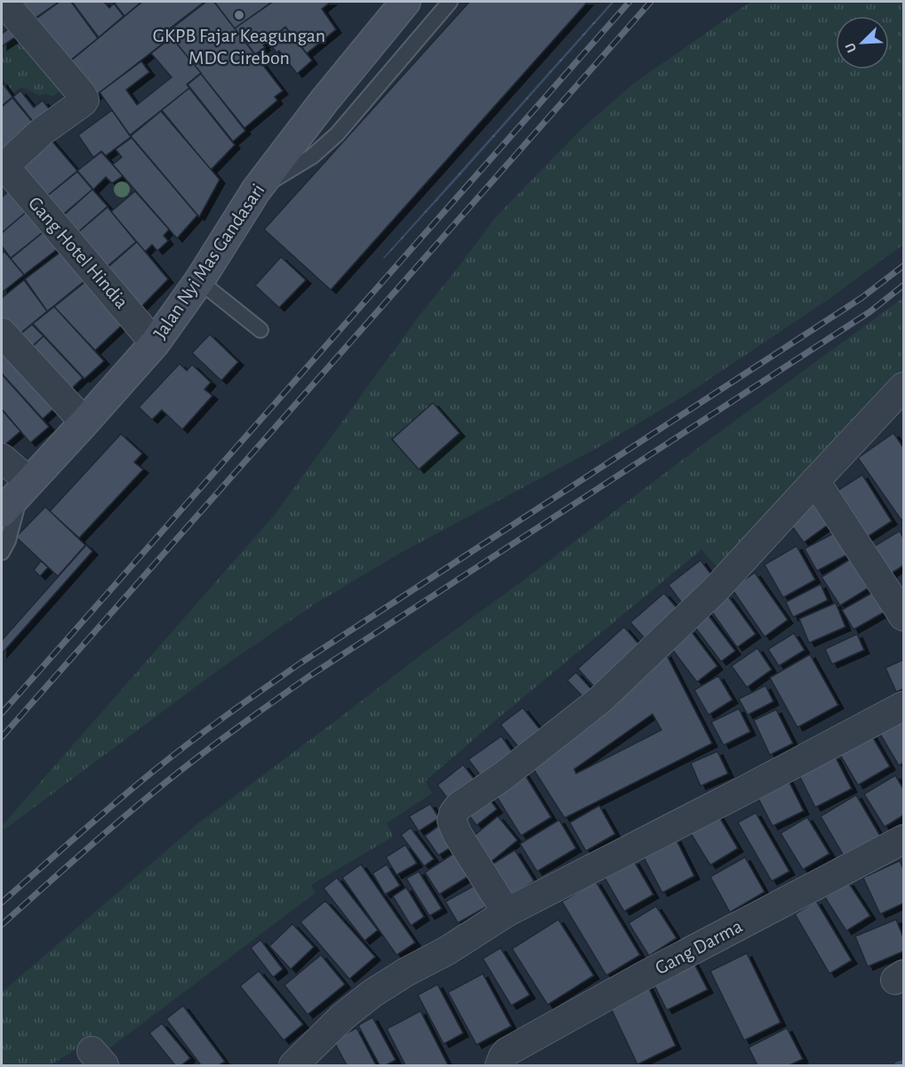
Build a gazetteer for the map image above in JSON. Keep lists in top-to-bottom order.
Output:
{
  "streets": {
    "main road": ["Jalan Nyi Mas Gandasari"],
    "street": ["Gang Hotel Hindia", "Gang Darma"]
  },
  "crossings": [
    ["Gang Hotel Hindia", "Jalan Nyi Mas Gandasari"]
  ],
  "places": ["GKPB Fajar Keagungan MDC Cirebon"],
  "north": "bottom left"
}
